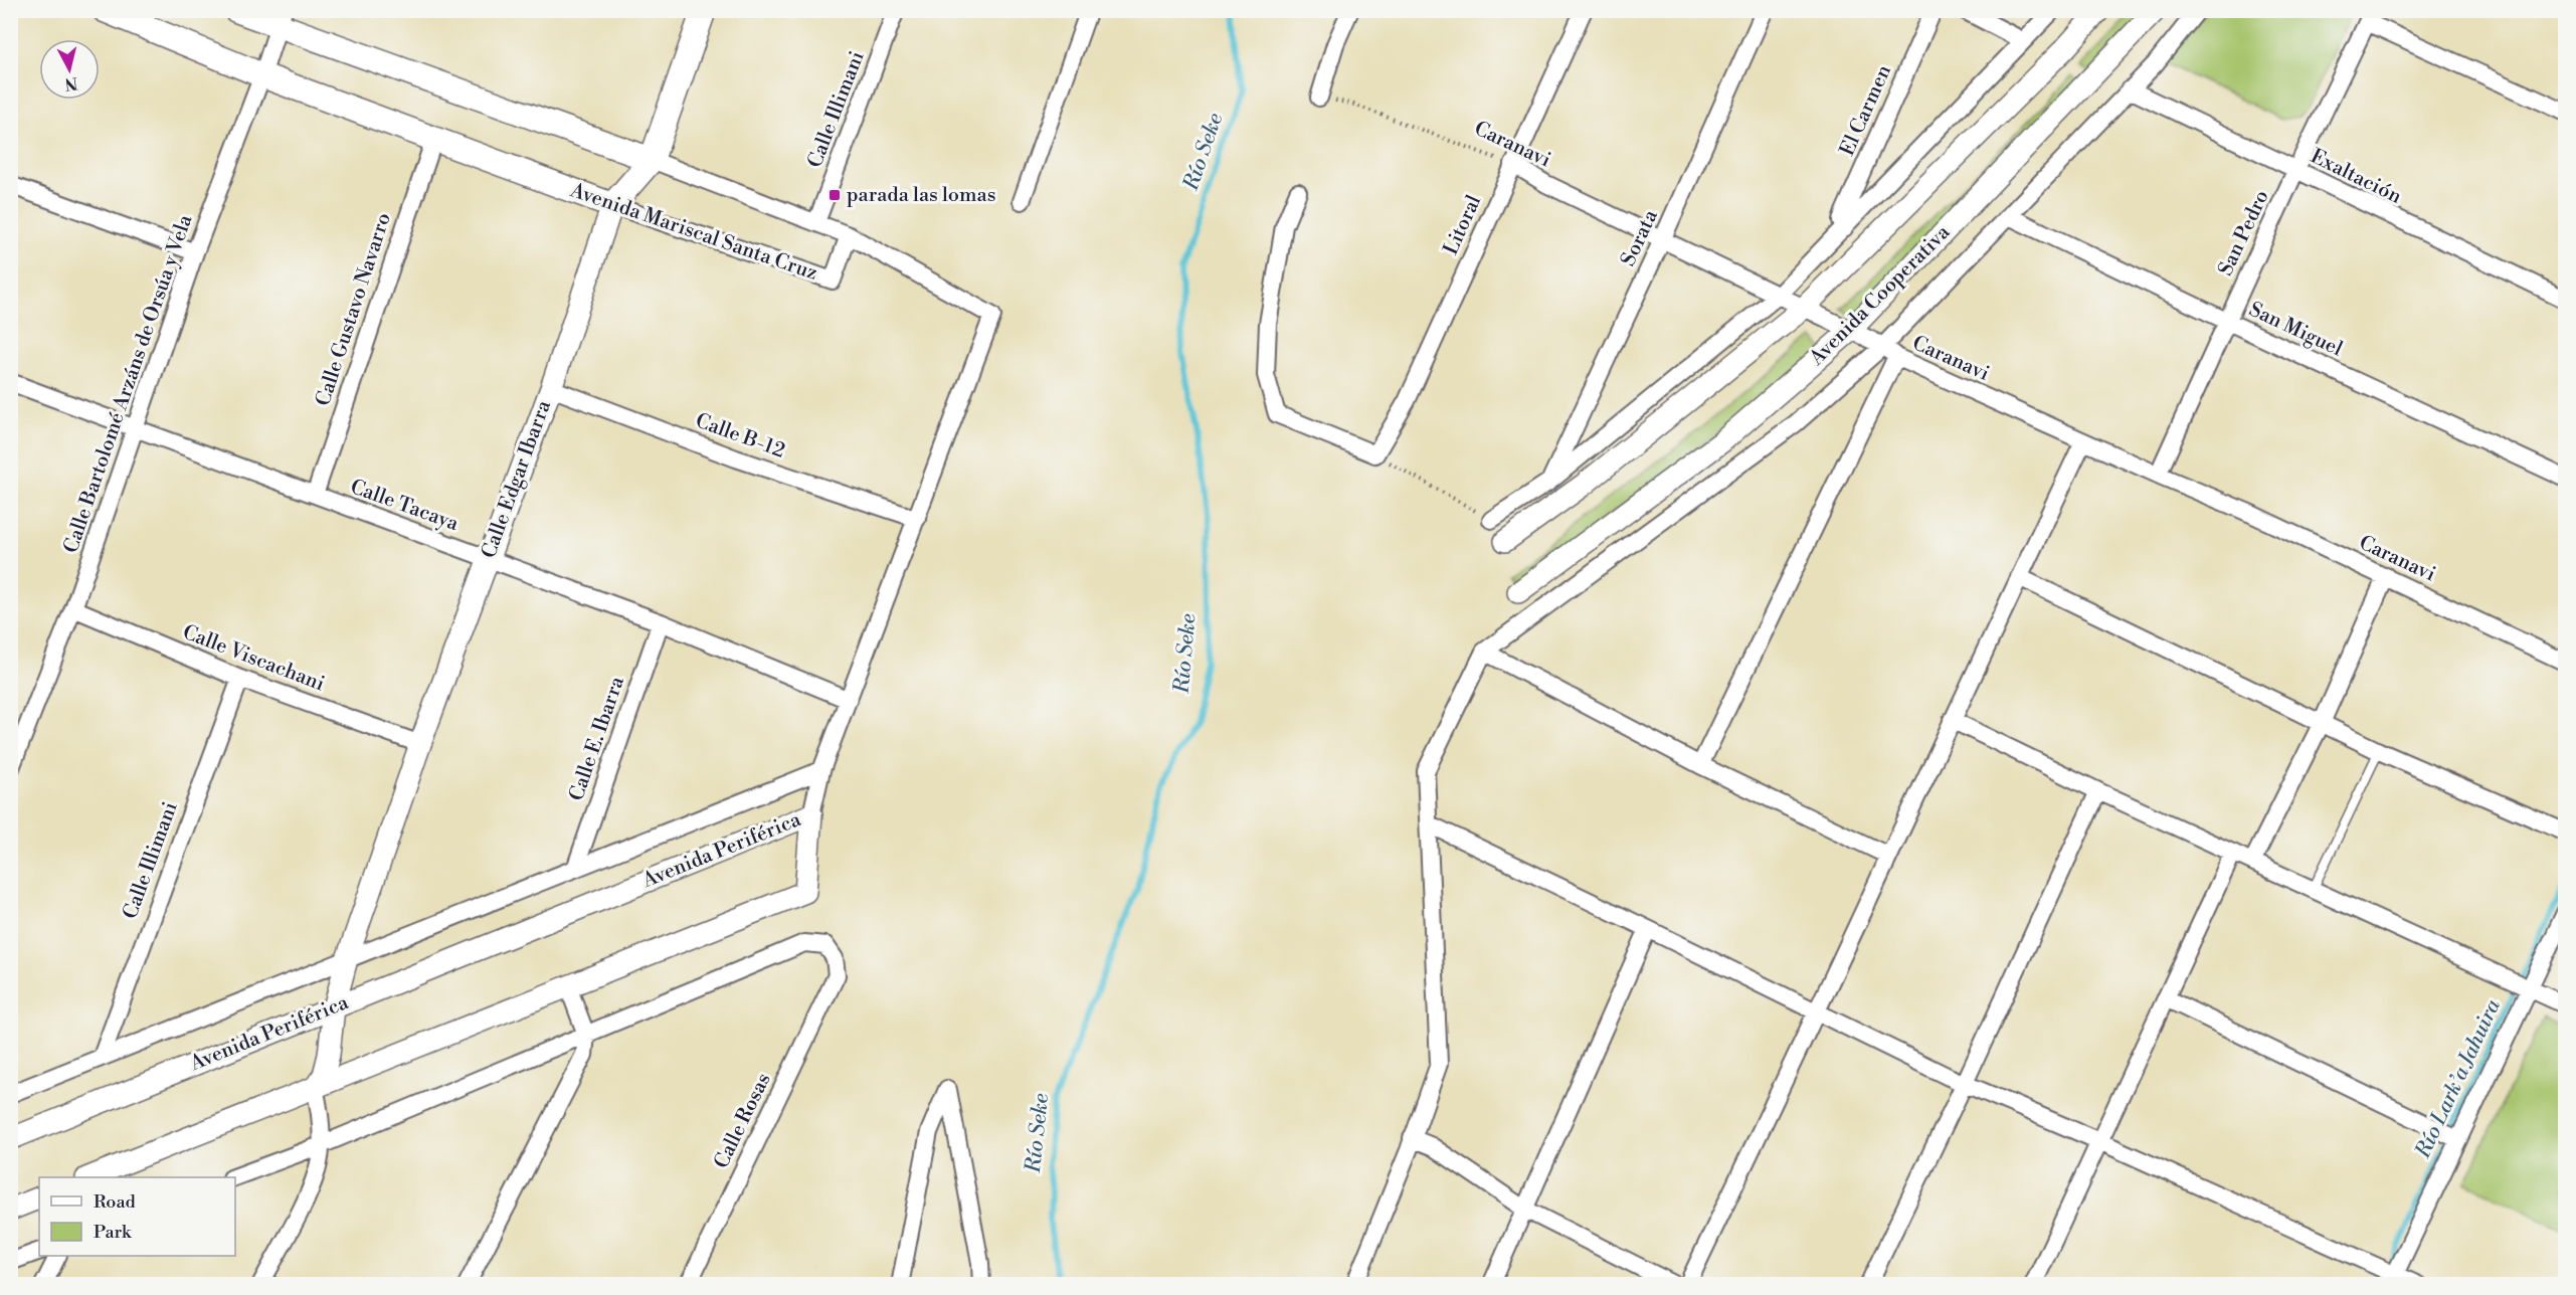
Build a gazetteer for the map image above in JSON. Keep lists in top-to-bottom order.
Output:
{
  "streets": {
    "main road": ["Avenida Mariscal Santa Cruz", "Calle Edgar Ibarra"],
    "street": [
      "Calle Illimani",
      "El Carmen",
      "Caranavi",
      "Exaltación",
      "Litoral",
      "San Pedro",
      "Sorata",
      "Avenida Cooperativa",
      "Calle Gustavo Navarro",
      "San Miguel",
      "Calle Bartolomé Arzáns de Orsúa y Vela",
      "Calle B-12",
      "Calle Tacaya",
      "Calle Viscachani",
      "Calle E. Ibarra",
      "Avenida Periférica",
      "Calle Rosas"
    ]
  },
  "crossings": [
    ["Calle Illimani", "Calle Viscachani"],
    ["Caranavi", "Litoral"],
    ["Caranavi", "San Pedro"],
    ["Caranavi", "Sorata"],
    ["Caranavi", "Avenida Cooperativa"],
    ["Exaltación", "San Pedro"],
    ["Avenida Mariscal Santa Cruz", "Calle Gustavo Navarro"],
    ["Avenida Mariscal Santa Cruz", "Calle Bartolomé Arzáns de Orsúa y Vela"],
    ["Avenida Mariscal Santa Cruz", "Calle Edgar Ibarra"],
    ["San Pedro", "San Miguel"],
    ["Calle Gustavo Navarro", "Calle Tacaya"],
    ["Calle Bartolomé Arzáns de Orsúa y Vela", "Calle Tacaya"],
    ["Calle Bartolomé Arzáns de Orsúa y Vela", "Calle Viscachani"],
    ["Calle B-12", "Calle Edgar Ibarra"],
    ["Calle Edgar Ibarra", "Calle Tacaya"],
    ["Calle Edgar Ibarra", "Calle Viscachani"],
    ["Calle Edgar Ibarra", "Avenida Periférica"],
    ["Calle Tacaya", "Calle E. Ibarra"]
  ],
  "water": ["Río Seke", "Río Lark’a Jahuira"],
  "places": {
    "transit": ["parada las lomas"]
  },
  "legend": ["Road", "Park"],
  "north": "bottom"
}
